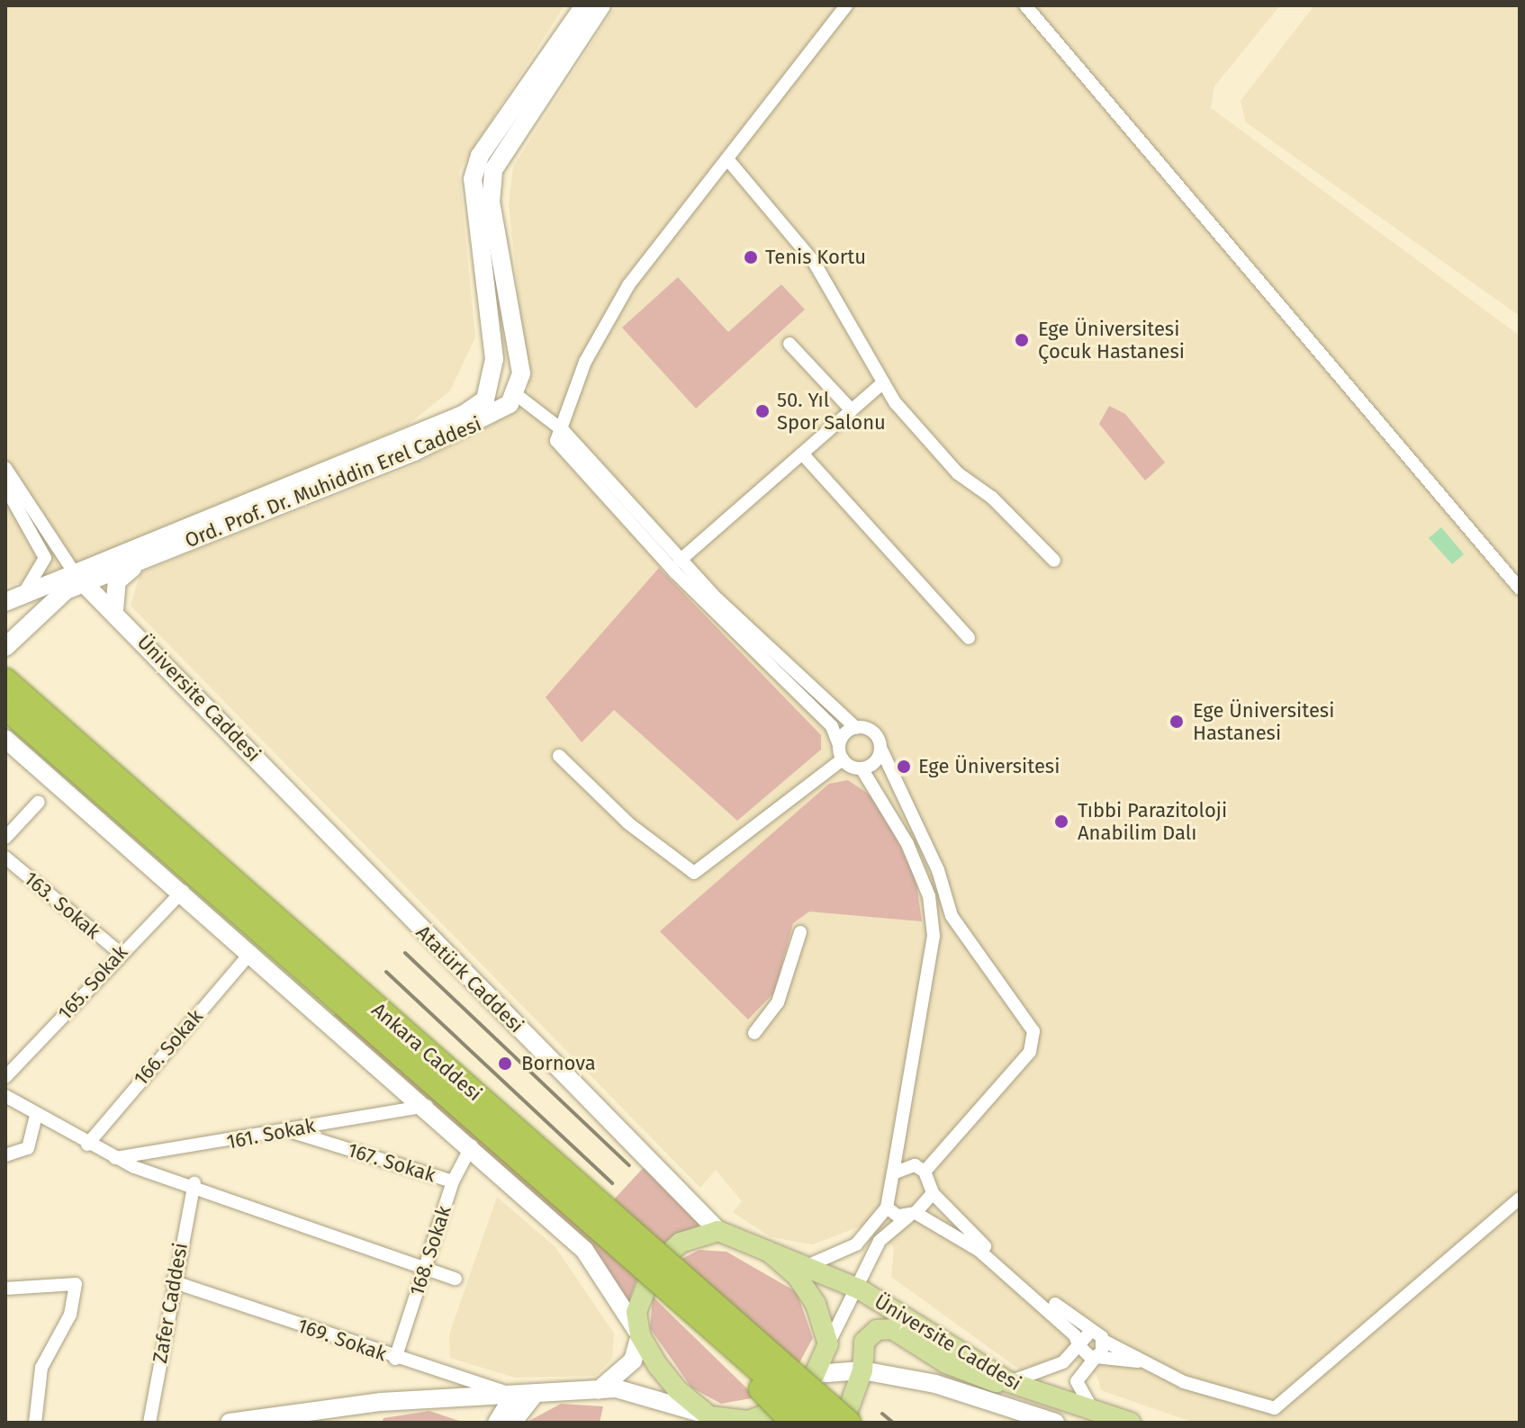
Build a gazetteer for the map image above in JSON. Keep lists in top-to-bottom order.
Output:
{
  "streets": {
    "highway": ["Ankara Caddesi"],
    "main road": ["Ord. Prof. Dr. Muhiddin Erel Caddesi", "Üniversite Caddesi", "Atatürk Caddesi"],
    "street": [
      "163. Sokak",
      "165. Sokak",
      "166. Sokak",
      "161. Sokak",
      "167. Sokak",
      "168. Sokak",
      "Zafer Caddesi",
      "169. Sokak"
    ]
  },
  "crossings": [
    ["Ord. Prof. Dr. Muhiddin Erel Caddesi", "Üniversite Caddesi"],
    ["Üniversite Caddesi", "Atatürk Caddesi"],
    ["Üniversite Caddesi", "Ankara Caddesi"],
    ["163. Sokak", "165. Sokak"],
    ["Atatürk Caddesi", "Ankara Caddesi"],
    ["165. Sokak", "Ankara Caddesi"],
    ["166. Sokak", "Ankara Caddesi"],
    ["Ankara Caddesi", "161. Sokak"],
    ["Ankara Caddesi", "168. Sokak"],
    ["161. Sokak", "167. Sokak"],
    ["167. Sokak", "168. Sokak"],
    ["168. Sokak", "169. Sokak"],
    ["Zafer Caddesi", "169. Sokak"]
  ],
  "places": [
    "Tenis Kortu",
    "Ege Üniversitesi Çocuk Hastanesi",
    "50. Yıl Spor Salonu",
    "Ege Üniversitesi Hastanesi",
    "Ege Üniversitesi",
    "Tıbbi Parazitoloji Anabilim Dalı",
    "Bornova"
  ]
}
